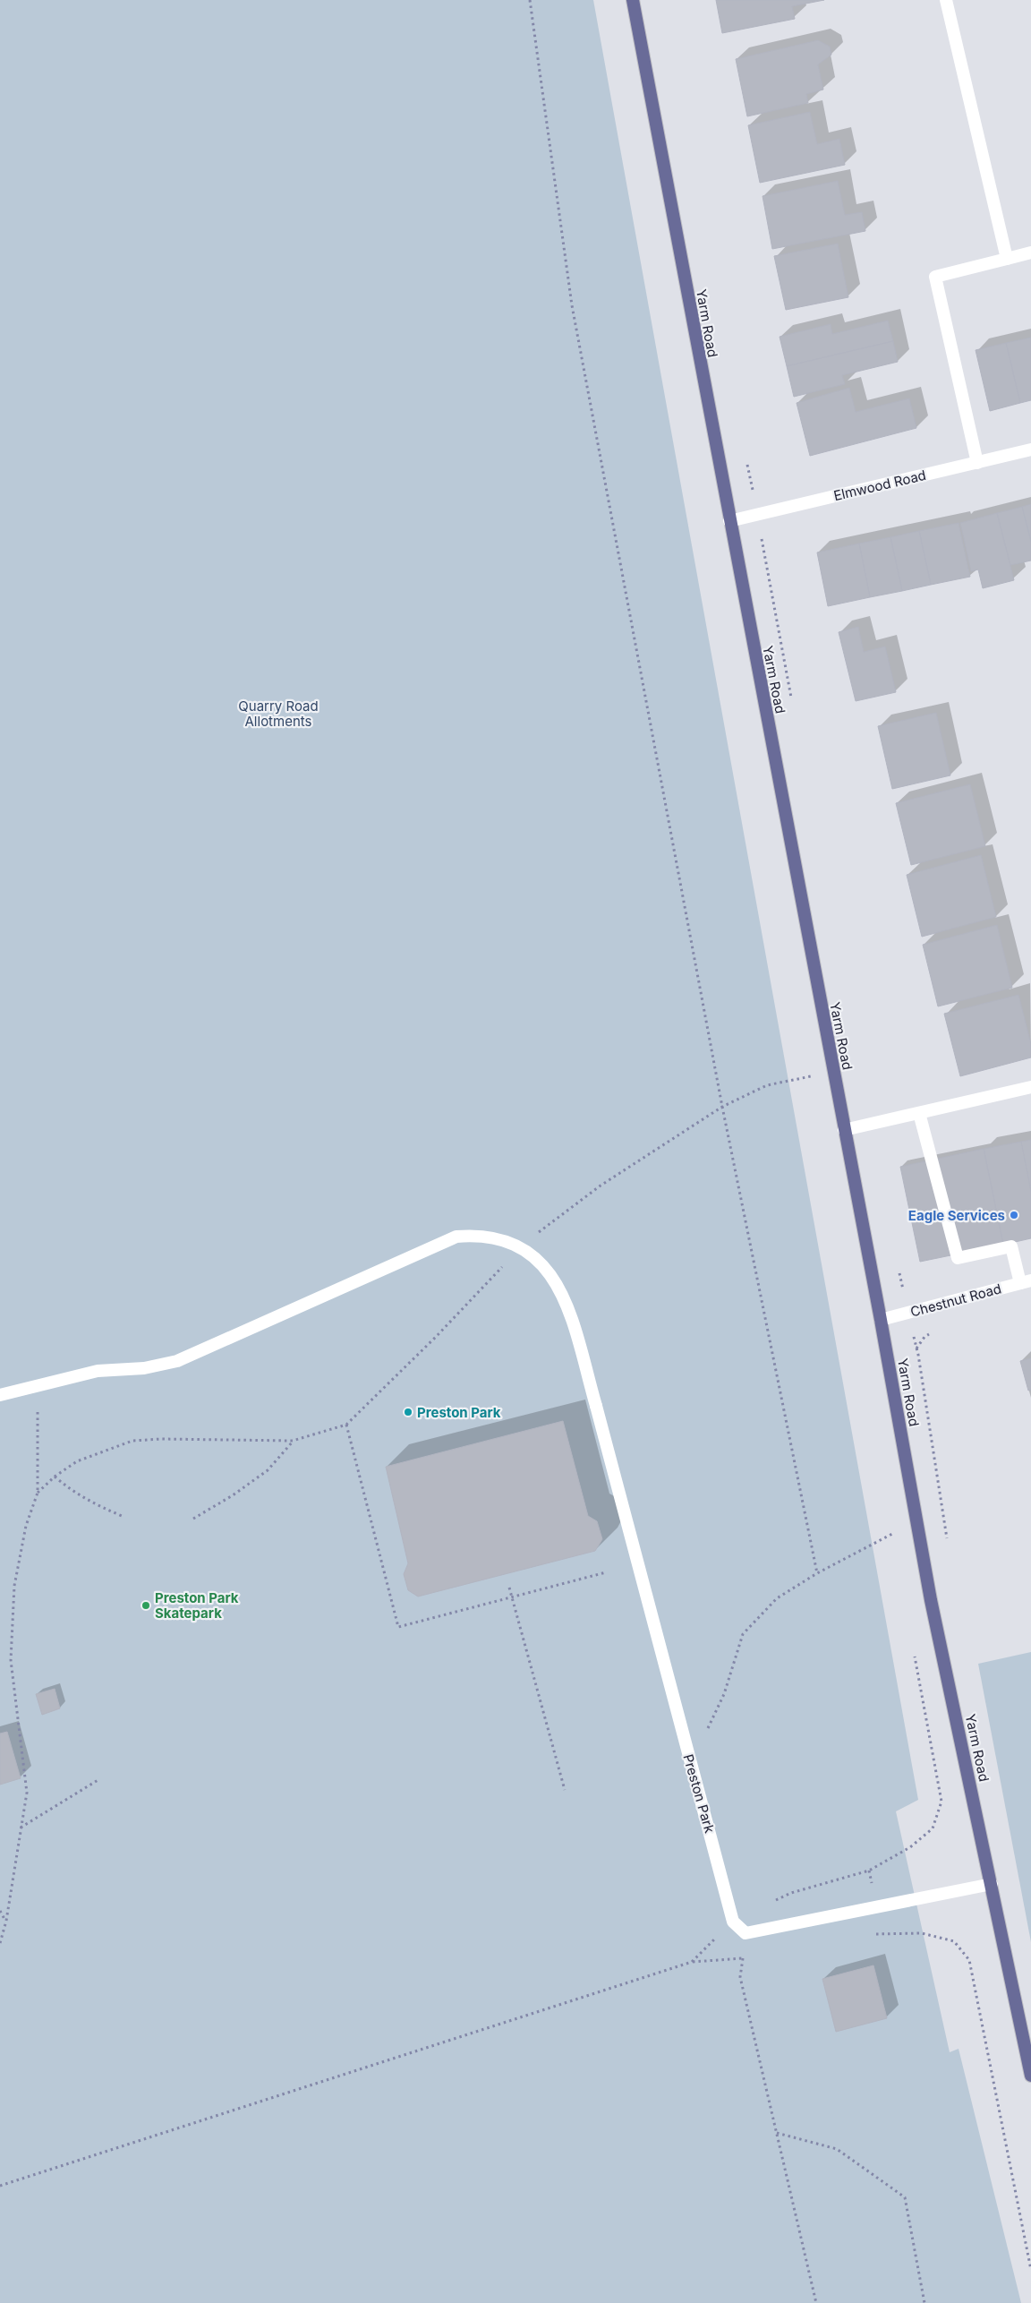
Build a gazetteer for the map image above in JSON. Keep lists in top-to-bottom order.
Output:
{
  "streets": {
    "main road": ["Yarm Road"],
    "street": ["Elmwood Road", "Chestnut Road", "Preston Park"]
  },
  "crossings": [
    ["Yarm Road", "Elmwood Road"],
    ["Yarm Road", "Chestnut Road"]
  ],
  "parks": ["Quarry Road Allotments"],
  "places": ["Eagle Services", "Preston Park", "Preston Park Skatepark"]
}
